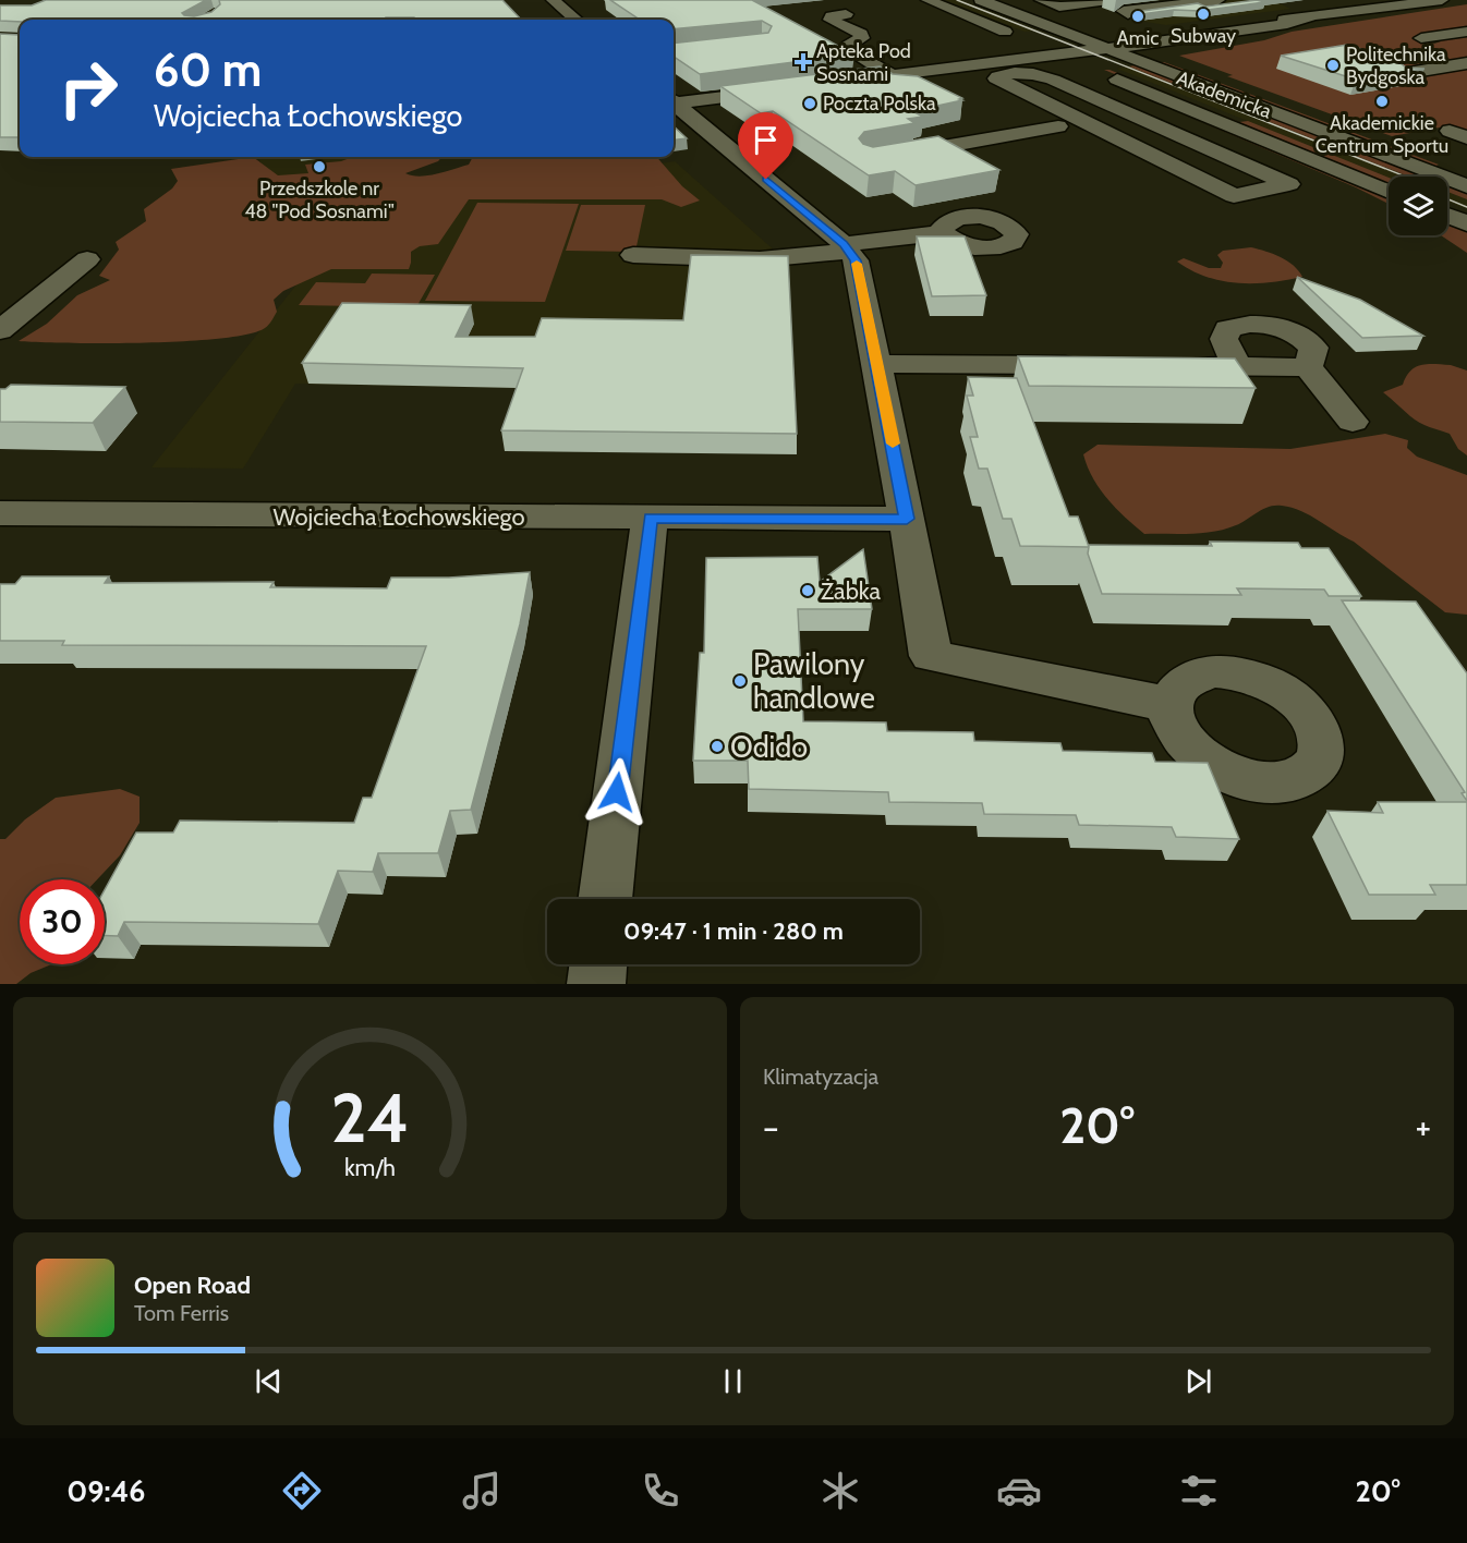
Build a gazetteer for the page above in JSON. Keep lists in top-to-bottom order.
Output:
{
  "streets": {
    "street": ["Akademicka", "Wojciecha Łochowskiego"]
  },
  "places": {
    "other": [
      "Subway",
      "Amic",
      "Politechnika Bydgoska",
      "Akademickie Centrum Sportu",
      "Poczta Polska",
      "Przedszkole nr 48 \"Pod Sosnami\"",
      "Żabka",
      "Pawilony handlowe",
      "Odido"
    ],
    "health": ["Apteka Pod Sosnami"]
  },
  "page": {
    "turn": ["60 m", "Wojciecha Łochowskiego"],
    "limit": "30",
    "trip": "09:47 · 1 min · 280 m",
    "tile": "Klimatyzacja",
    "heat": ["−", "20°", "+"],
    "song": ["Open Road", "Tom Ferris"],
    "tabs": ["09:46", "20°"],
    "gauge": ["24", "km/h"]
  }
}
